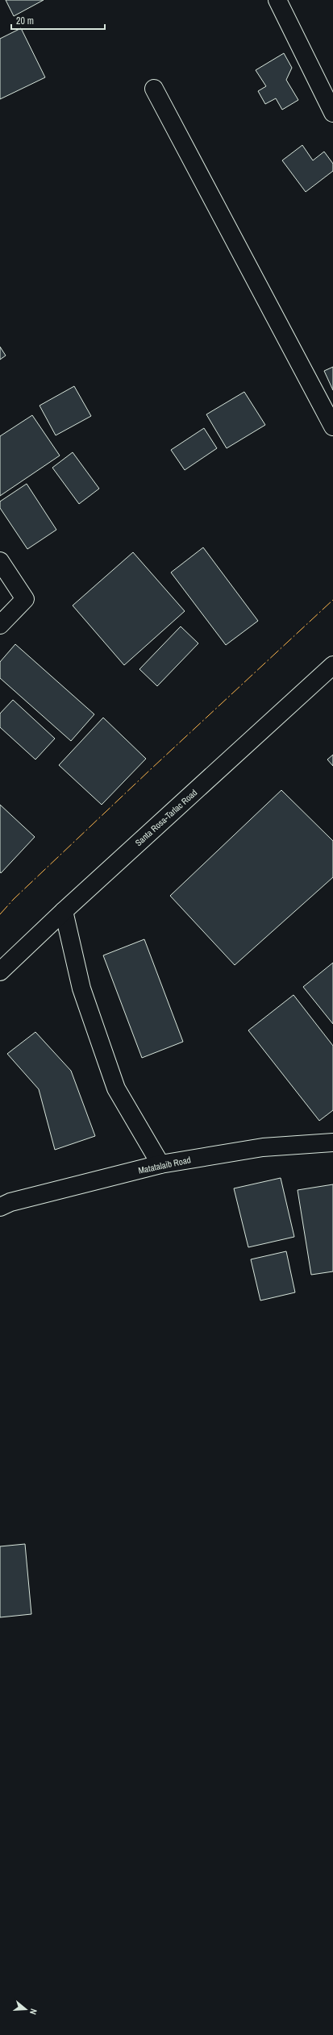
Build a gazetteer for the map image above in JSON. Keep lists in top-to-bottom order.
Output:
{
  "streets": {
    "main road": ["Santa Rosa-Tarlac Road", "Matatalaib Road"]
  },
  "scale_bar": "20 m",
  "north": "right"
}
